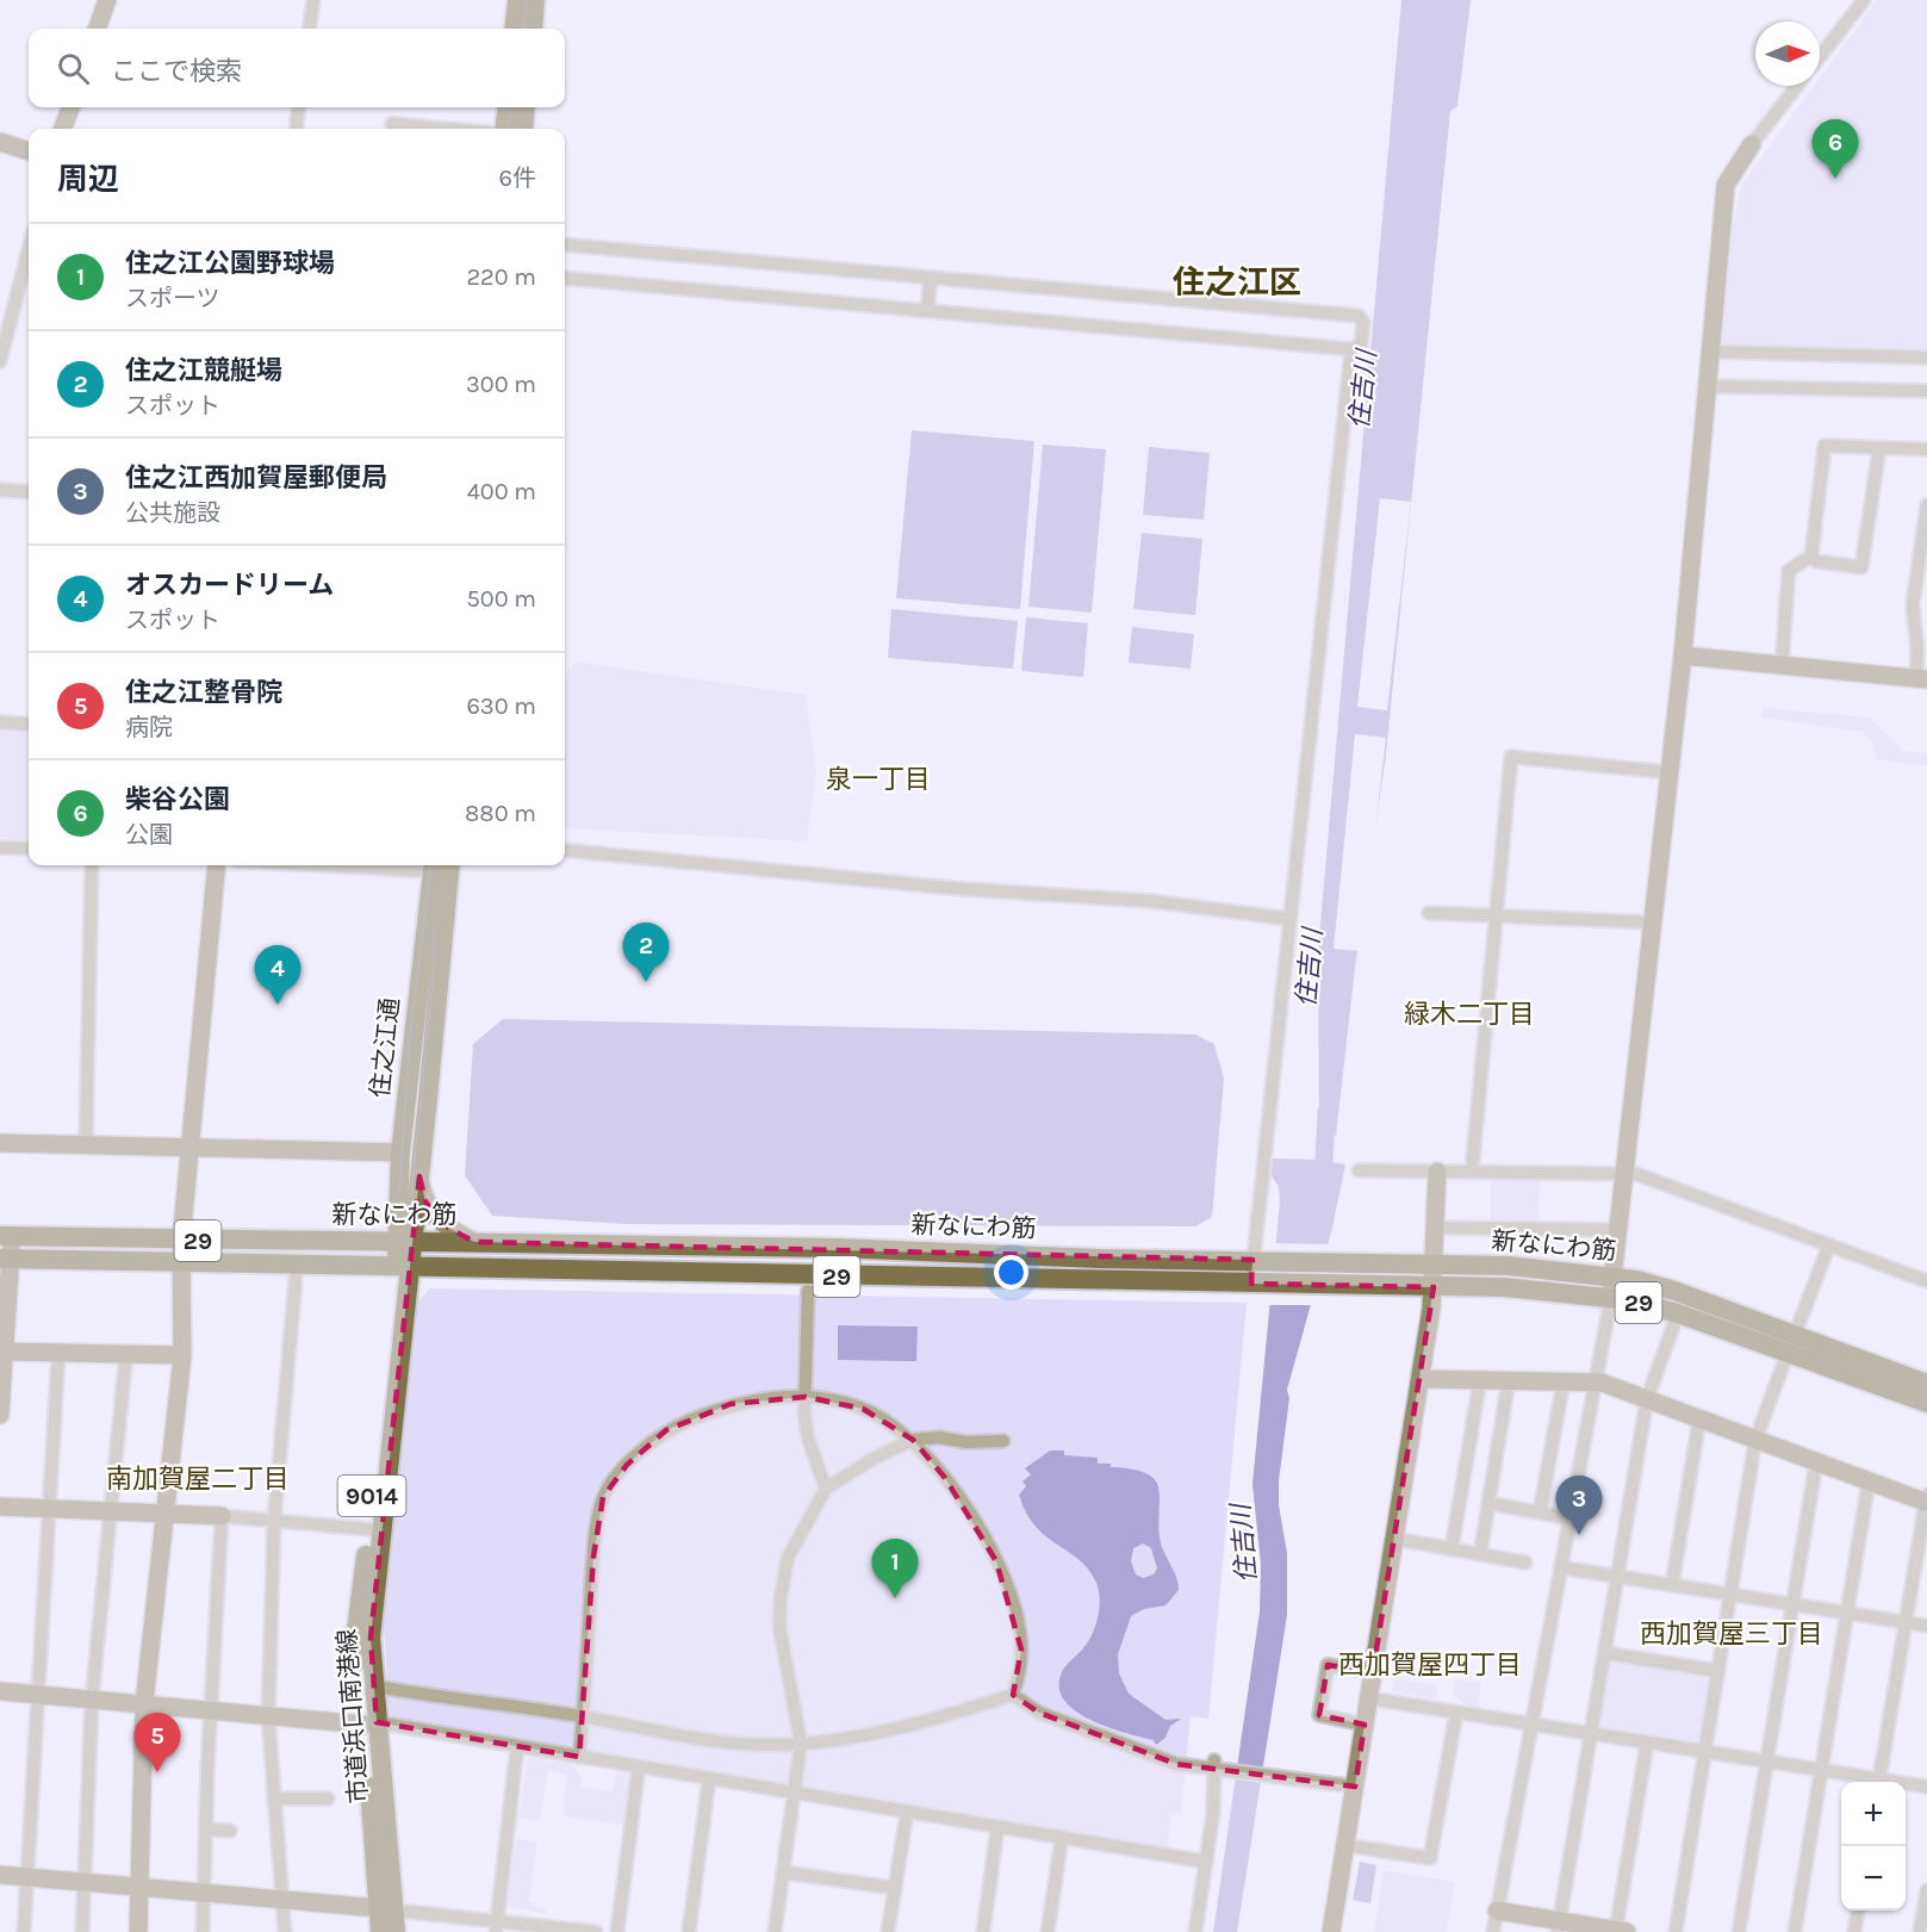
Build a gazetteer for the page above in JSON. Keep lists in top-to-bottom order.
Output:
{
  "streets": {
    "main road": [
      "住之江通",
      "新なにわ筋",
      "29",
      "9014",
      "市道浜口南港線"
    ]
  },
  "crossings": [
    ["住之江通", "新なにわ筋"],
    ["住之江通", "市道浜口南港線"],
    ["新なにわ筋", "市道浜口南港線"]
  ],
  "districts": [
    "住之江区",
    "泉一丁目",
    "緑木二丁目",
    "南加賀屋二丁目",
    "西加賀屋三丁目",
    "西加賀屋四丁目"
  ],
  "water": ["住吉川"],
  "north": "right",
  "page": {
    "search": "ここで検索",
    "pins": [
      "6",
      "2",
      "4",
      "3",
      "1",
      "5"
    ],
    "heading": ["周辺", "6件"],
    "list": [
      {
        "mark": "1",
        "name": "住之江公園野球場",
        "note": "スポーツ",
        "value": "220 m"
      },
      {
        "mark": "2",
        "name": "住之江競艇場",
        "note": "スポット",
        "value": "300 m"
      },
      {
        "mark": "3",
        "name": "住之江西加賀屋郵便局",
        "note": "公共施設",
        "value": "400 m"
      },
      {
        "mark": "4",
        "name": "オスカードリーム",
        "note": "スポット",
        "value": "500 m"
      },
      {
        "mark": "5",
        "name": "住之江整骨院",
        "note": "病院",
        "value": "630 m"
      },
      {
        "mark": "6",
        "name": "柴谷公園",
        "note": "公園",
        "value": "880 m"
      }
    ],
    "map_buttons": ["+", "−"]
  }
}
